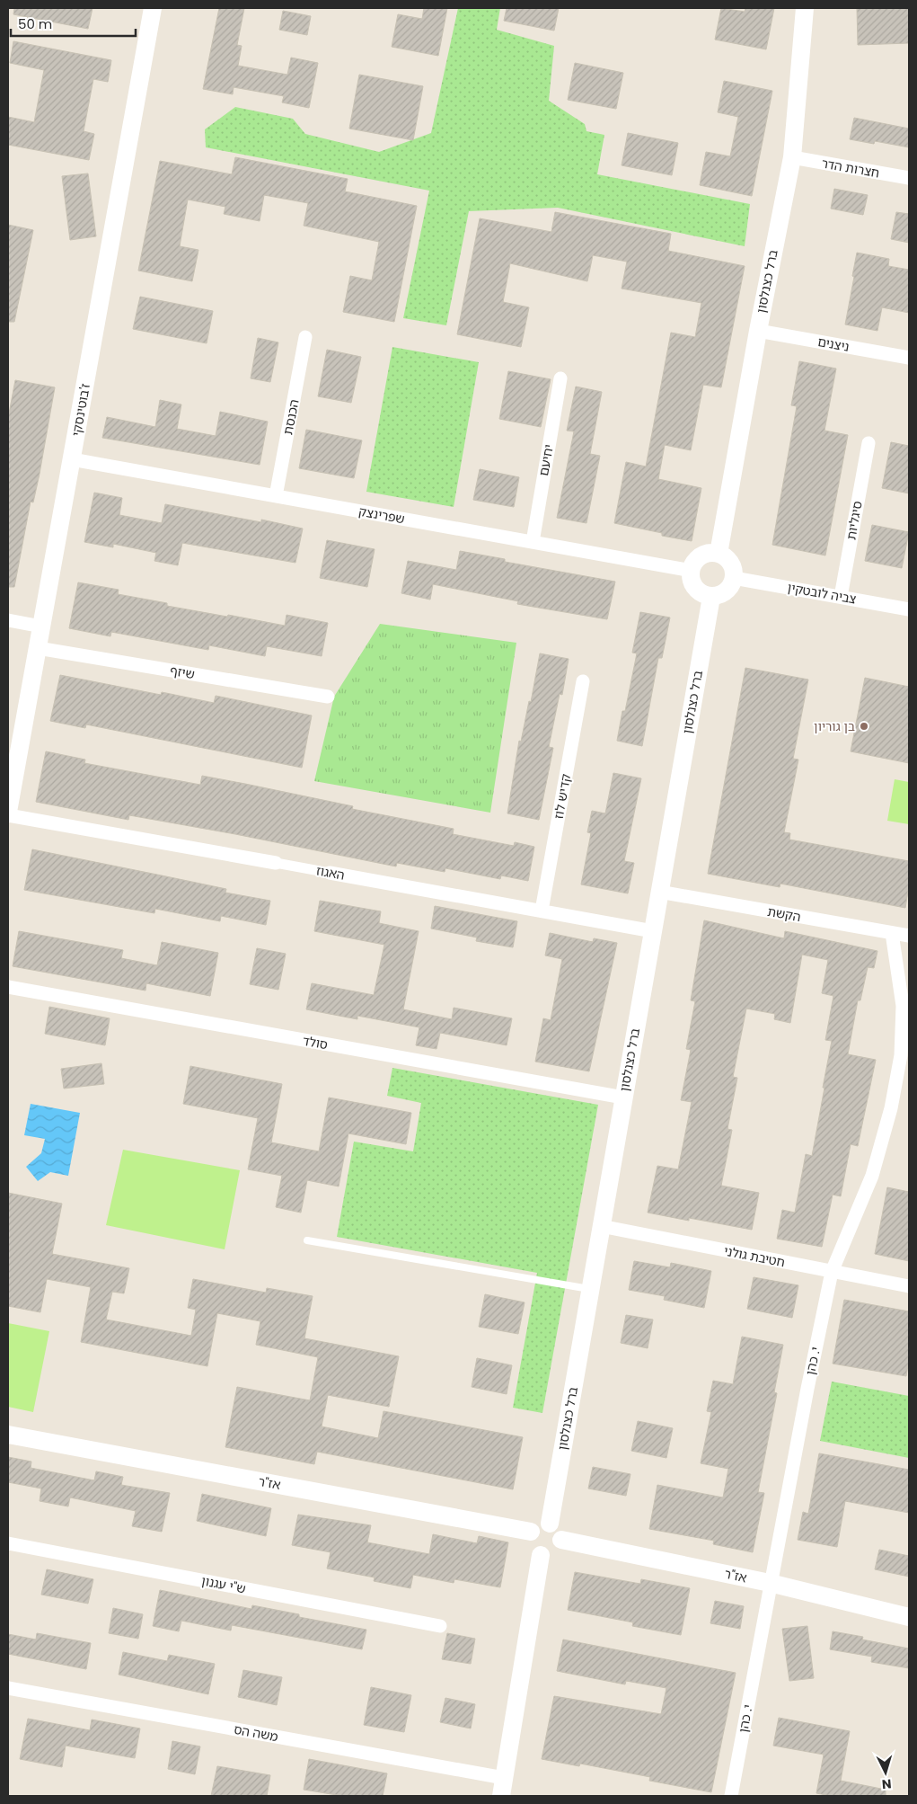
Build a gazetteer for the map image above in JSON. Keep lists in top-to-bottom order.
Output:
{
  "streets": {
    "street": [
      "חצרות הדר",
      "ברל כצנלסון",
      "ניצנים",
      "ז'בוטינסקי",
      "הכנסת",
      "יחיעם",
      "שפרינצק",
      "סיגליות",
      "צביה לובטקין",
      "שיזף",
      "קדיש לוז",
      "האגוז",
      "הקשת",
      "סולד",
      "חטיבת גולני",
      "י. כהן",
      "אז\"ר",
      "ש\"י עגנון",
      "משה הס"
    ]
  },
  "crossings": [
    ["חצרות הדר", "ברל כצנלסון"],
    ["ברל כצנלסון", "ניצנים"],
    ["ברל כצנלסון", "שפרינצק"],
    ["ברל כצנלסון", "צביה לובטקין"],
    ["ברל כצנלסון", "האגוז"],
    ["ברל כצנלסון", "הקשת"],
    ["ברל כצנלסון", "סולד"],
    ["ברל כצנלסון", "חטיבת גולני"],
    ["ברל כצנלסון", "אז\"ר"],
    ["ז'בוטינסקי", "שפרינצק"],
    ["ז'בוטינסקי", "שיזף"],
    ["הכנסת", "שפרינצק"],
    ["יחיעם", "שפרינצק"],
    ["שפרינצק", "צביה לובטקין"],
    ["סיגליות", "צביה לובטקין"],
    ["קדיש לוז", "האגוז"],
    ["הקשת", "י. כהן"],
    ["חטיבת גולני", "י. כהן"],
    ["י. כהן", "אז\"ר"]
  ],
  "places": ["בן גוריון"],
  "scale_bar": "50 m",
  "north": "bottom"
}
